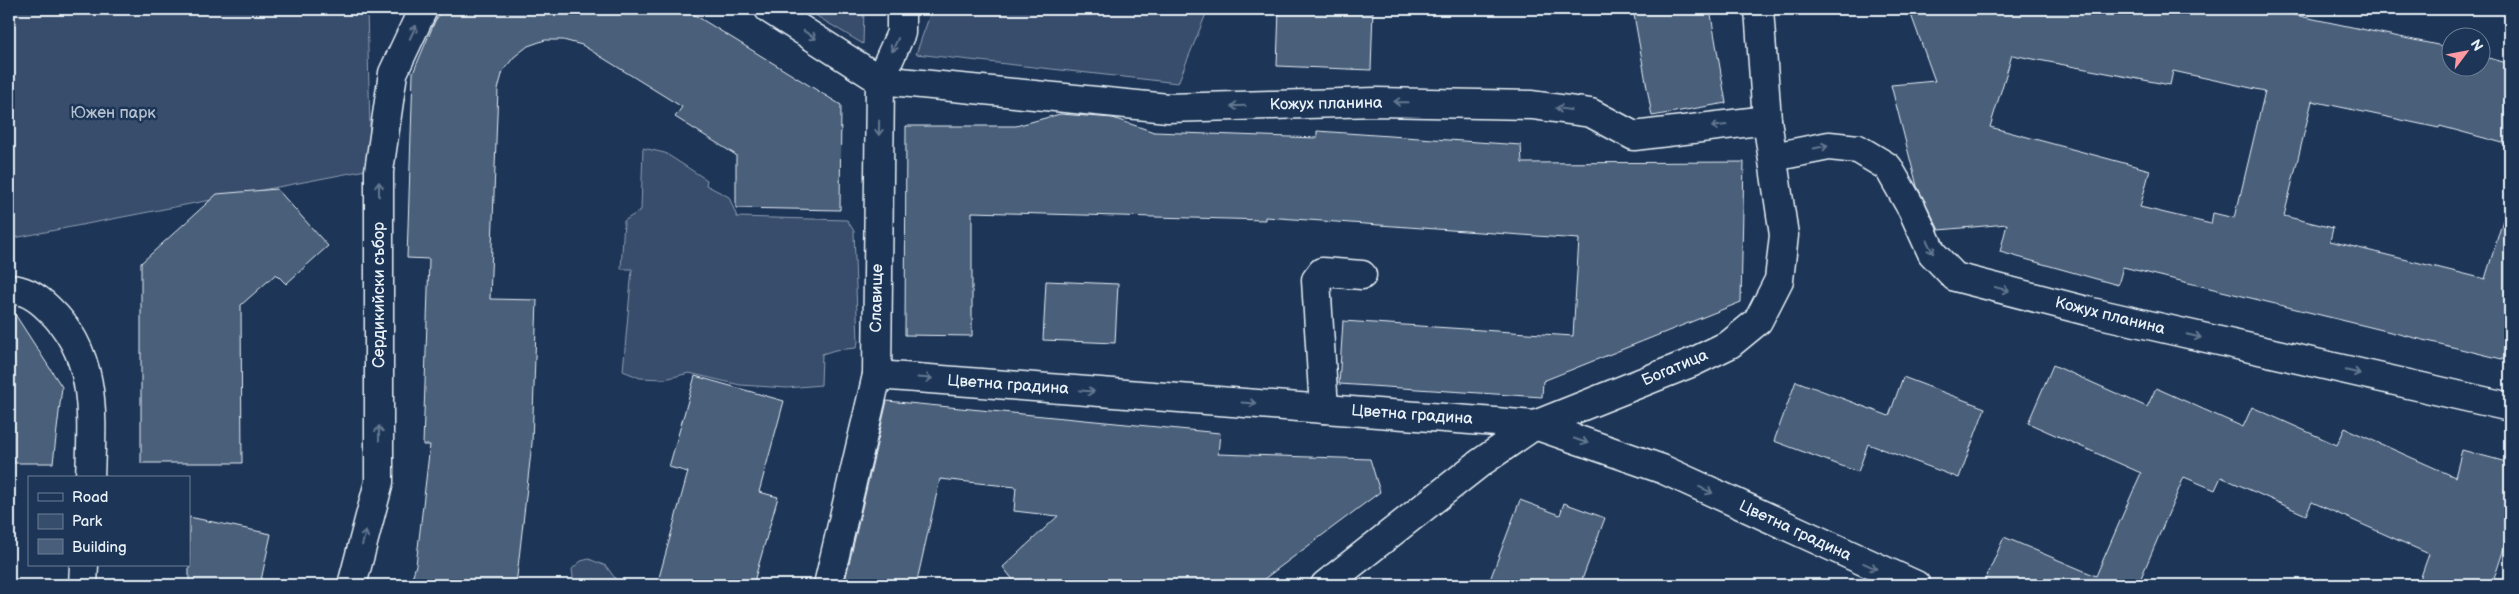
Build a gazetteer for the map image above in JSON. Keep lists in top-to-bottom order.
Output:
{
  "streets": {
    "street": [
      "Кожух планина",
      "Сердикийски събор",
      "Славище",
      "Богатица",
      "Цветна градина"
    ]
  },
  "crossings": [
    ["Кожух планина", "Славище"],
    ["Кожух планина", "Богатица"],
    ["Славище", "Цветна градина"],
    ["Богатица", "Цветна градина"]
  ],
  "one_way": ["Сердикийски събор", "Славище", "Цветна градина"],
  "parks": ["Южен парк"],
  "legend": ["Road", "Park", "Building"],
  "north": "top right"
}
